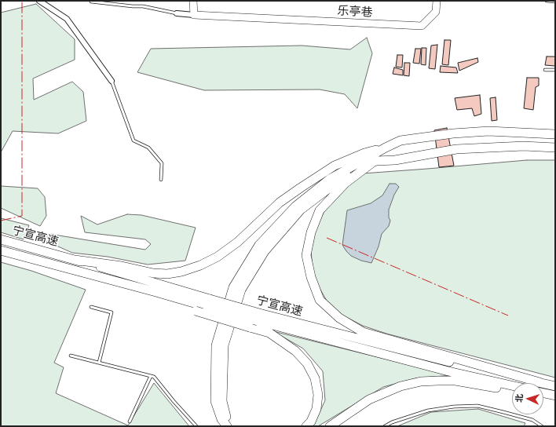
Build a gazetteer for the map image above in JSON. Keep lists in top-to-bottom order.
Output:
{
  "streets": {
    "highway": ["宁宣高速"],
    "street": ["乐亭巷"]
  },
  "north": "left"
}
